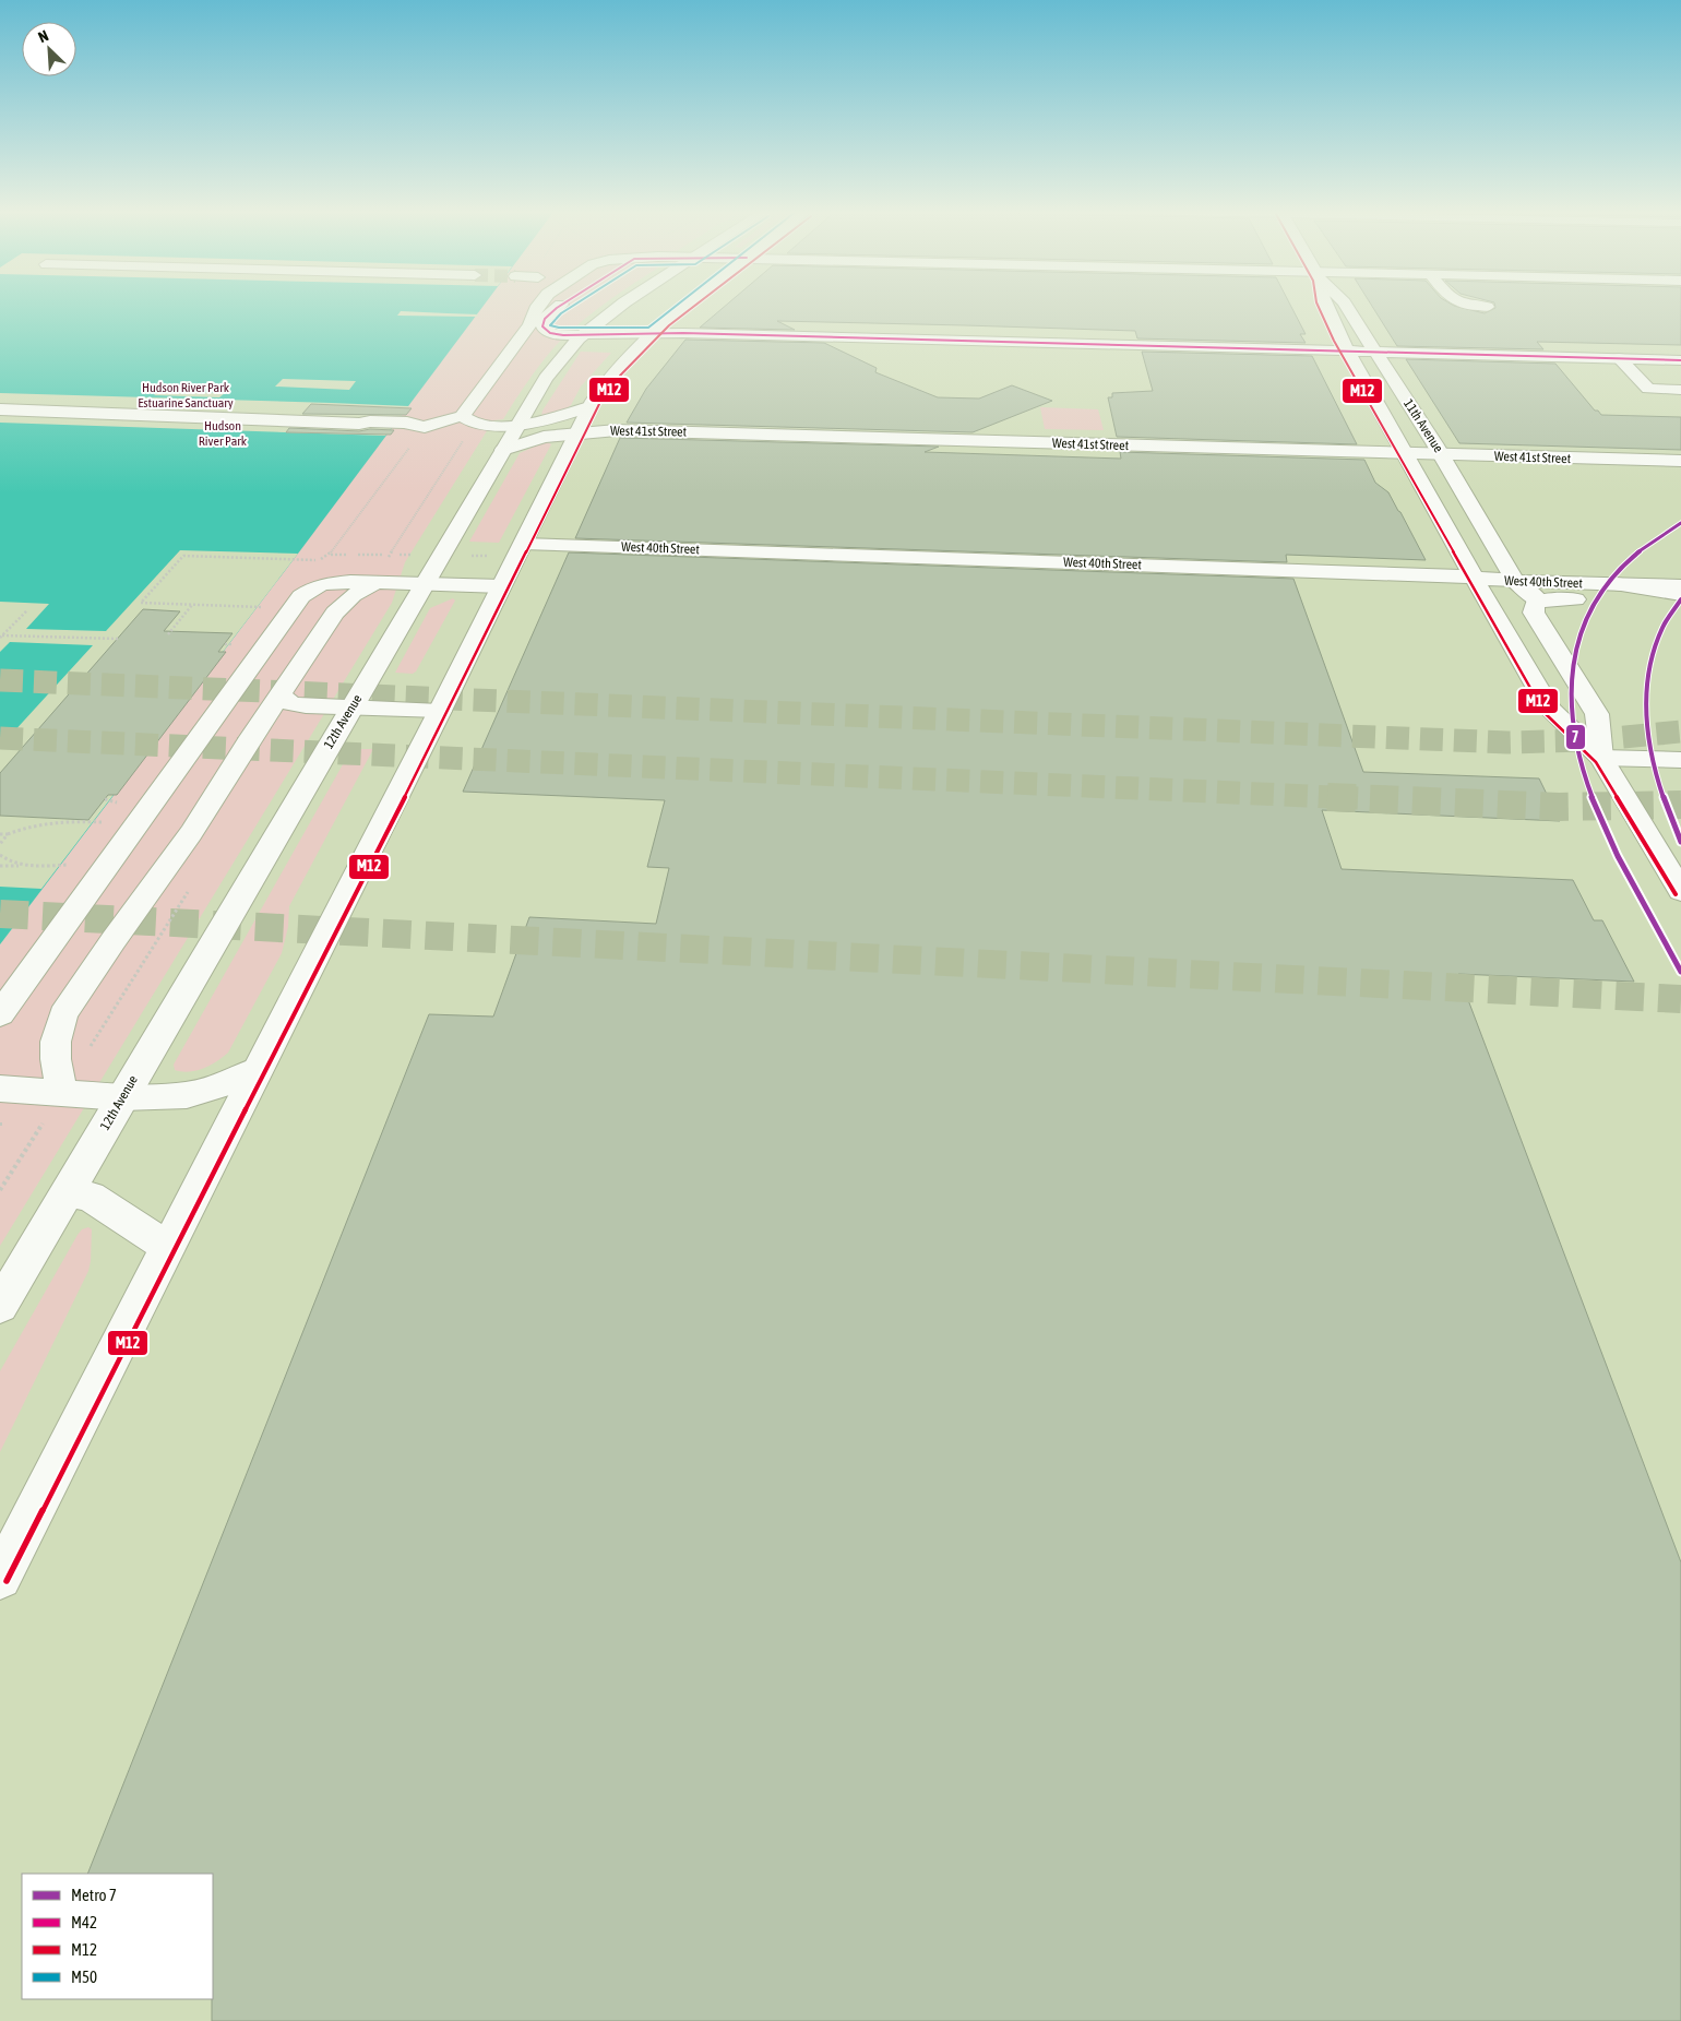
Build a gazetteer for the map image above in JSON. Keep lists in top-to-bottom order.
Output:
{
  "streets": {
    "main road": [
      "11th Avenue",
      "West 41st Street",
      "West 40th Street",
      "12th Avenue"
    ]
  },
  "crossings": [
    ["11th Avenue", "West 41st Street"],
    ["11th Avenue", "West 40th Street"],
    ["West 41st Street", "12th Avenue"]
  ],
  "parks": ["Hudson River Park Estuarine Sanctuary", "Hudson River Park"],
  "lines": [
    "transit line M42",
    "transit line M12",
    "transit line M50",
    "metro line 7"
  ],
  "legend": [
    "Metro 7",
    "M42",
    "M12",
    "M50"
  ],
  "north": "top left"
}
